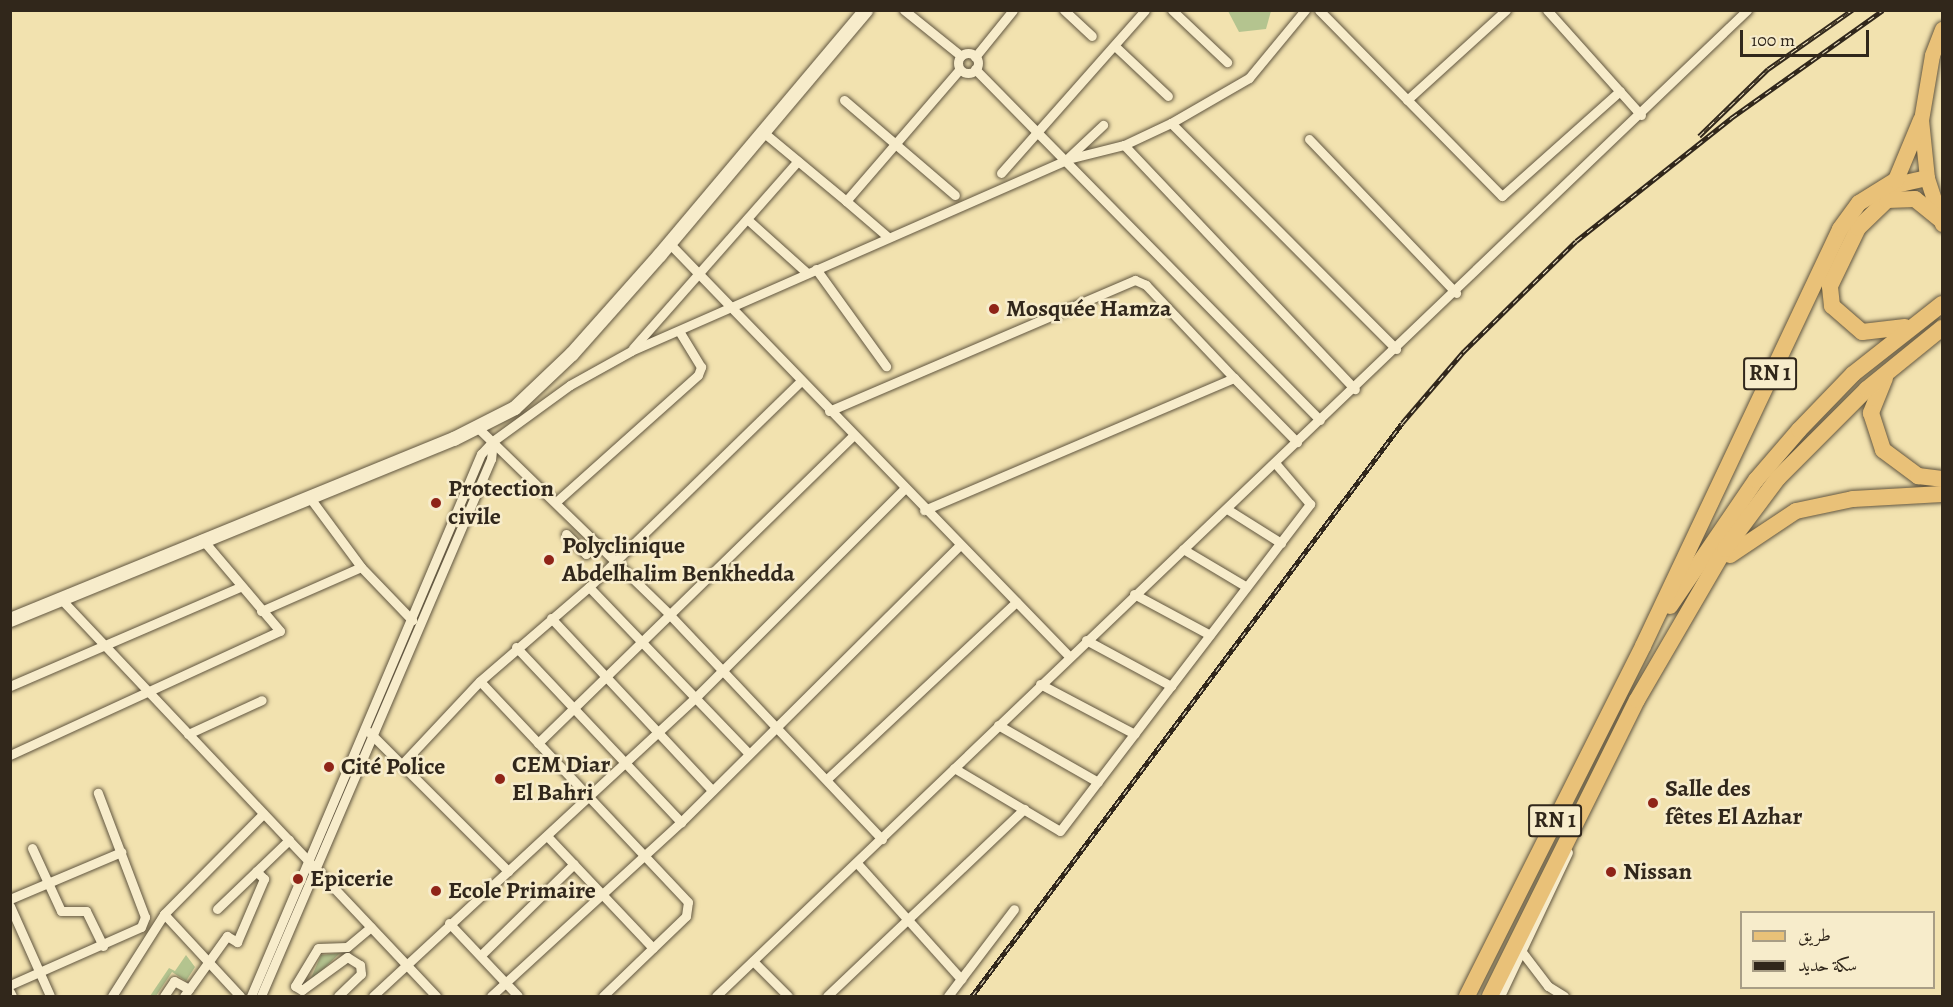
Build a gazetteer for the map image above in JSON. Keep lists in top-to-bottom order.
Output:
{
  "streets": {
    "highway": ["RN 1"]
  },
  "places": [
    "Mosquée Hamza",
    "Protection civile",
    "Polyclinique Abdelhalim Benkhedda",
    "Cité Police",
    "CEM Diar El Bahri",
    "Salle des fêtes El Azhar",
    "Nissan",
    "Epicerie",
    "Ecole Primaire"
  ],
  "legend": ["طريق", "سكة حديد"],
  "scale_bar": "100 m"
}
